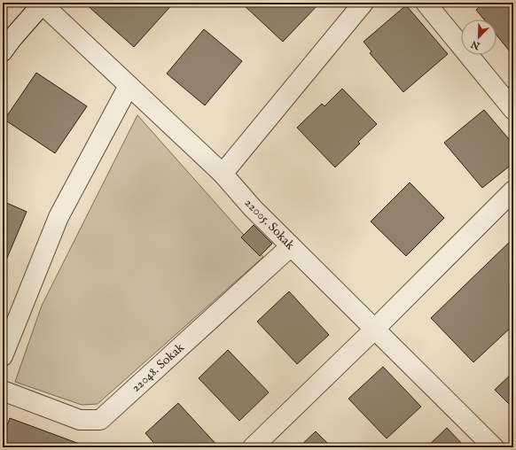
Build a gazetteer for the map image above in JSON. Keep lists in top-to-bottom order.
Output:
{
  "streets": {
    "street": ["22005. Sokak", "22048. Sokak"]
  },
  "crossings": [
    ["22005. Sokak", "22048. Sokak"]
  ],
  "north": "bottom left"
}
